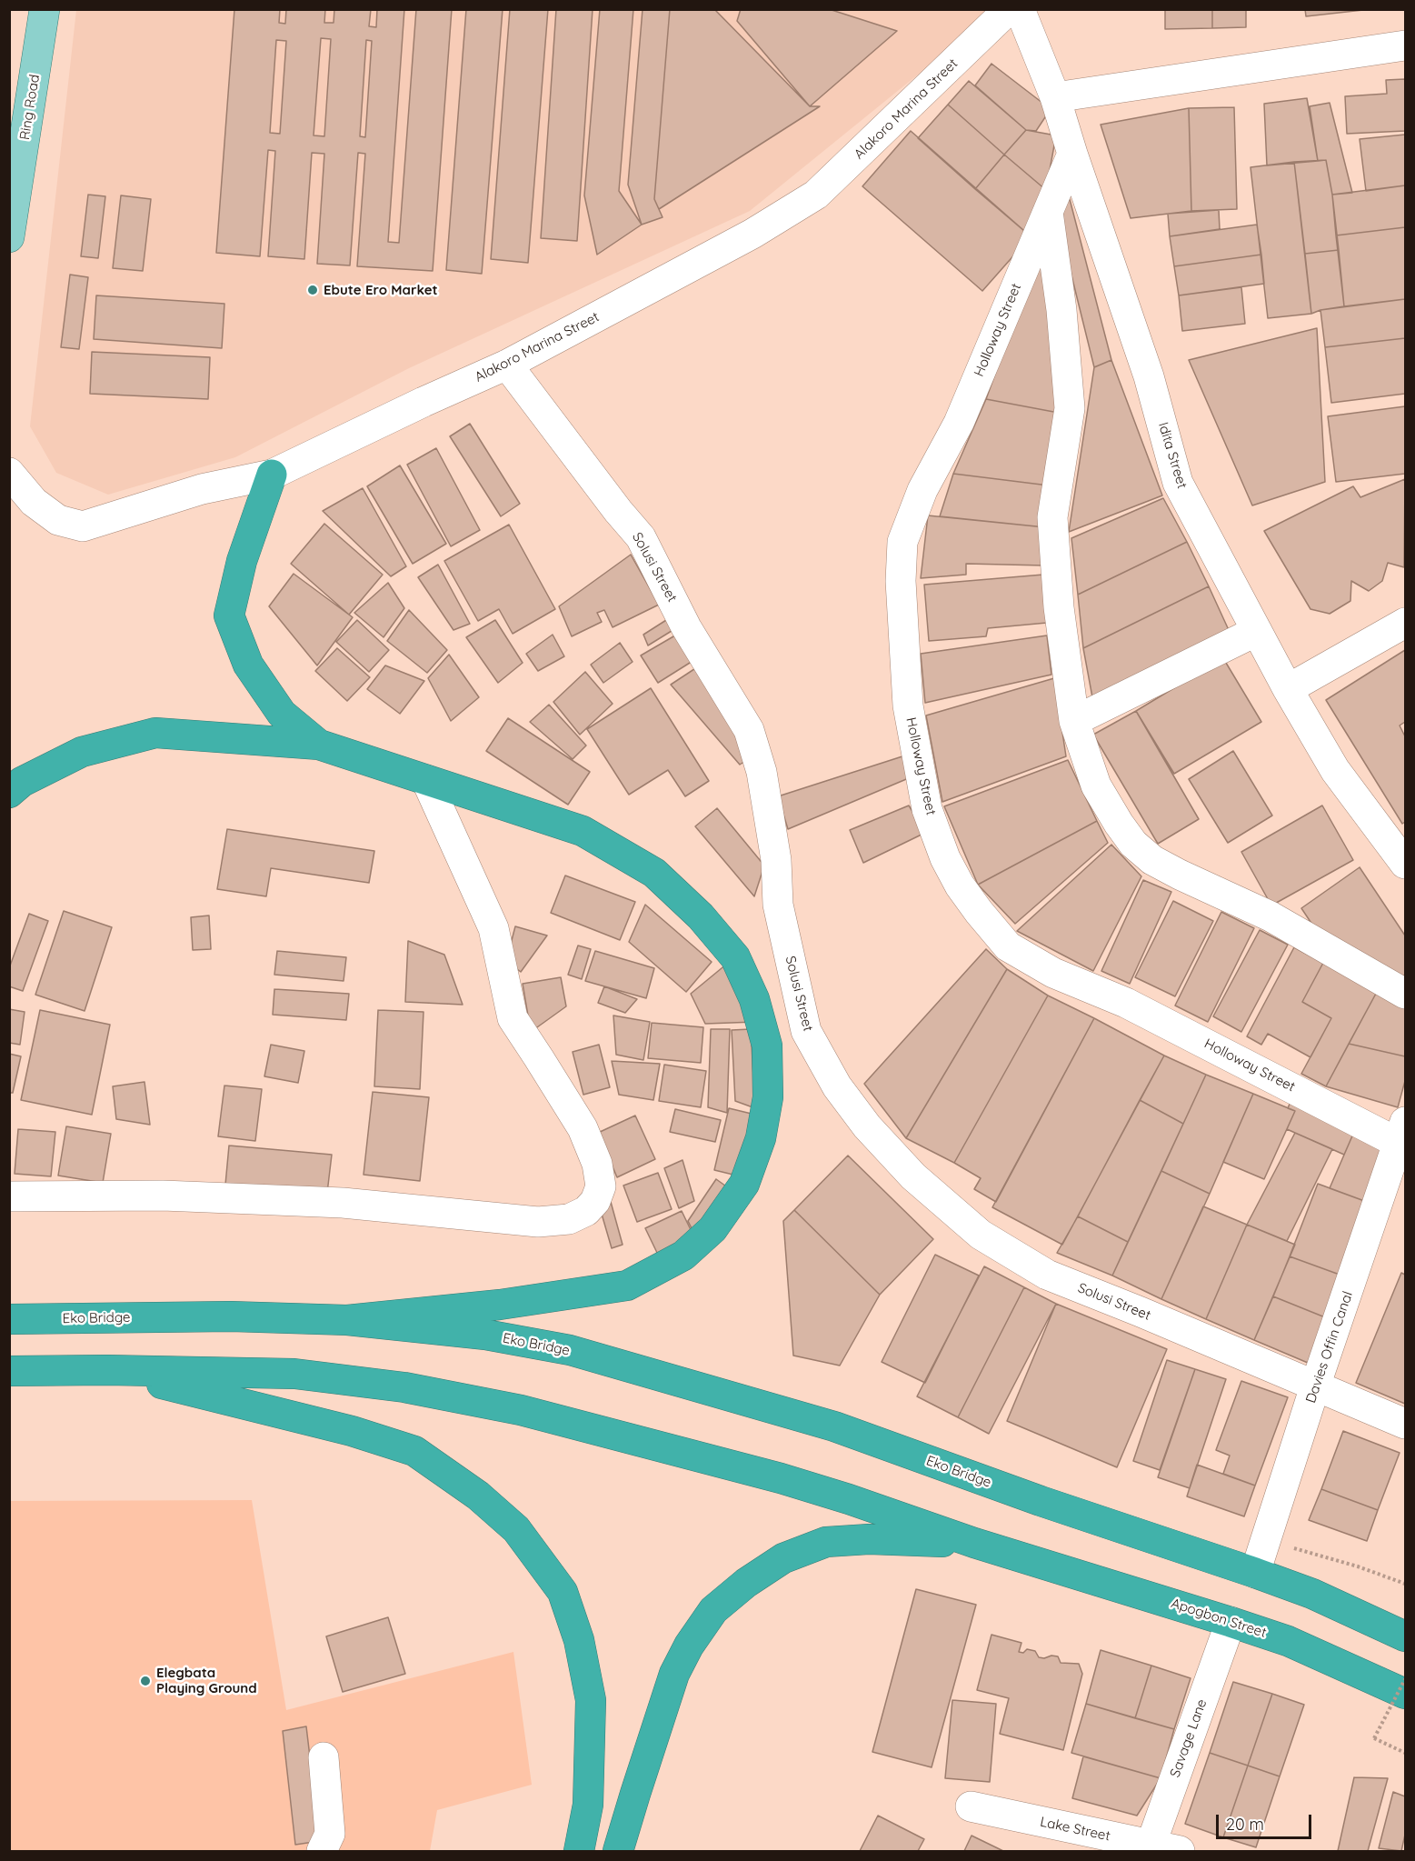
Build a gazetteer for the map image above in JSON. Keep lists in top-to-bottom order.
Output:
{
  "streets": {
    "highway": ["Eko Bridge", "Apogbon Street"],
    "main road": ["Ring Road"],
    "street": [
      "Alakoro Marina Street",
      "Holloway Street",
      "Idita Street",
      "Solusi Street",
      "Davies Offin Canal",
      "Savage Lane",
      "Lake Street"
    ]
  },
  "crossings": [
    ["Alakoro Marina Street", "Solusi Street"],
    ["Holloway Street", "Idita Street"],
    ["Holloway Street", "Davies Offin Canal"],
    ["Solusi Street", "Davies Offin Canal"],
    ["Eko Bridge", "Davies Offin Canal"],
    ["Apogbon Street", "Savage Lane"],
    ["Savage Lane", "Lake Street"]
  ],
  "places": ["Ebute Ero Market", "Elegbata Playing Ground"],
  "scale_bar": "20 m"
}
